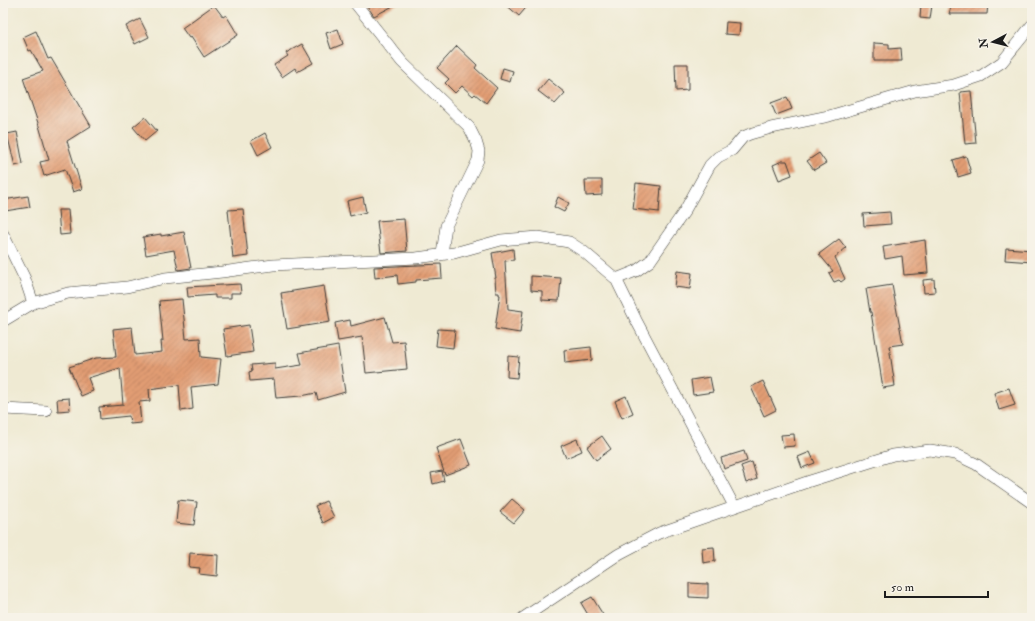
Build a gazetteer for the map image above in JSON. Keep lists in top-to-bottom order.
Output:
{
  "scale_bar": "50 m",
  "north": "left"
}
